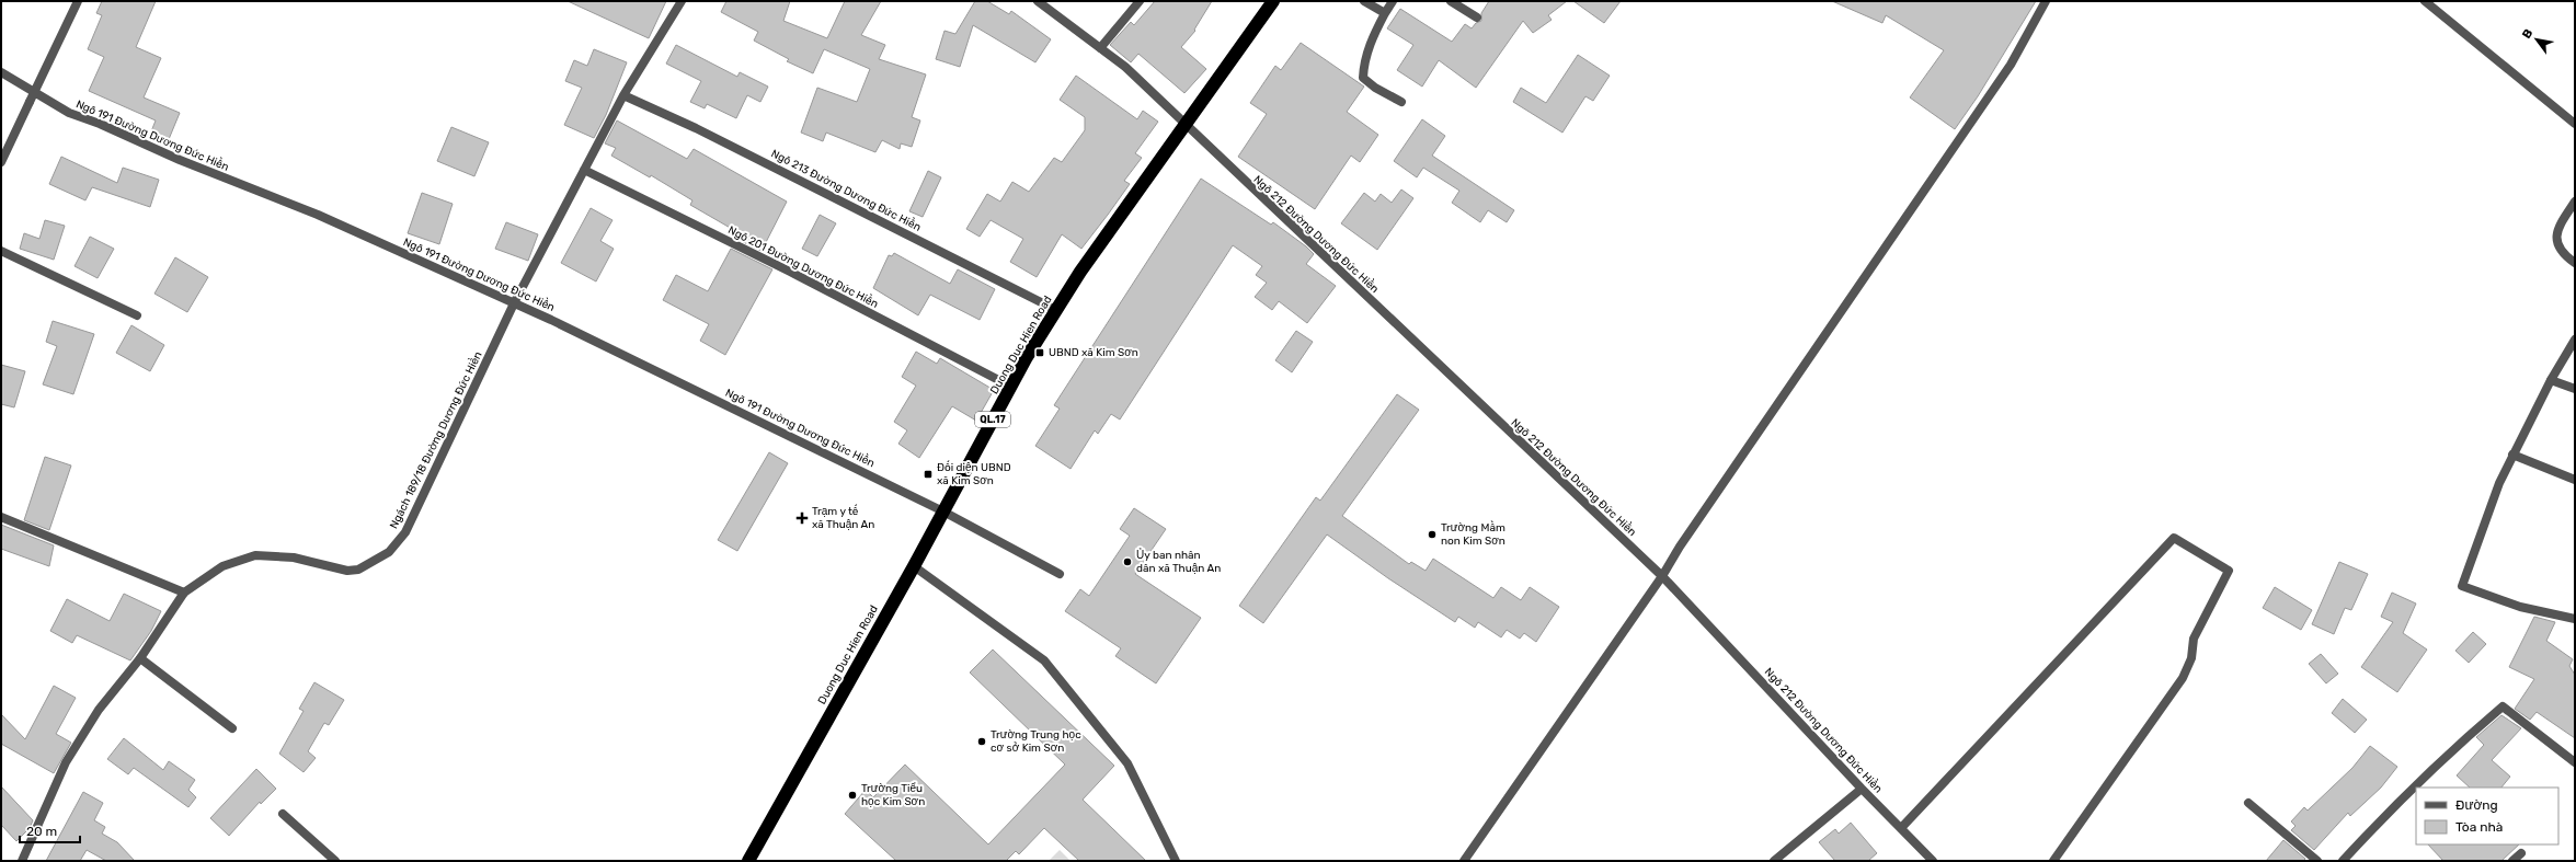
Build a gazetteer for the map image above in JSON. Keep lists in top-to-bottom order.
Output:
{
  "streets": {
    "highway": ["Duong Duc Hien Road", "QL.17"],
    "street": [
      "Ngõ 191 Đường Dương Đức Hiền",
      "Ngõ 213 Đường Dương Đức Hiền",
      "Ngõ 212 Đường Dương Đức Hiền",
      "Ngõ 201 Đường Dương Đức Hiền",
      "Ngách 189/18 Đường Dương Đức Hiền"
    ]
  },
  "crossings": [
    ["Ngõ 191 Đường Dương Đức Hiền", "Duong Duc Hien Road"],
    ["Ngõ 191 Đường Dương Đức Hiền", "Ngách 189/18 Đường Dương Đức Hiền"],
    ["Ngõ 213 Đường Dương Đức Hiền", "Duong Duc Hien Road"],
    ["Ngõ 213 Đường Dương Đức Hiền", "Ngách 189/18 Đường Dương Đức Hiền"],
    ["Ngõ 212 Đường Dương Đức Hiền", "Duong Duc Hien Road"],
    ["Ngõ 201 Đường Dương Đức Hiền", "Duong Duc Hien Road"],
    ["Ngõ 201 Đường Dương Đức Hiền", "Ngách 189/18 Đường Dương Đức Hiền"]
  ],
  "places": {
    "transit": ["UBND xã Kim Sơn", "Đối diện UBND xã Kim Sơn"],
    "health": ["Trạm y tế xã Thuận An"],
    "other": [
      "Trường Mầm non Kim Sơn",
      "Ủy ban nhân dân xã Thuận An",
      "Trường Trung học cơ sở Kim Sơn",
      "Trường Tiểu học Kim Sơn"
    ]
  },
  "legend": ["Đường", "Tòa nhà"],
  "scale_bar": "20 m",
  "north": "top left"
}
